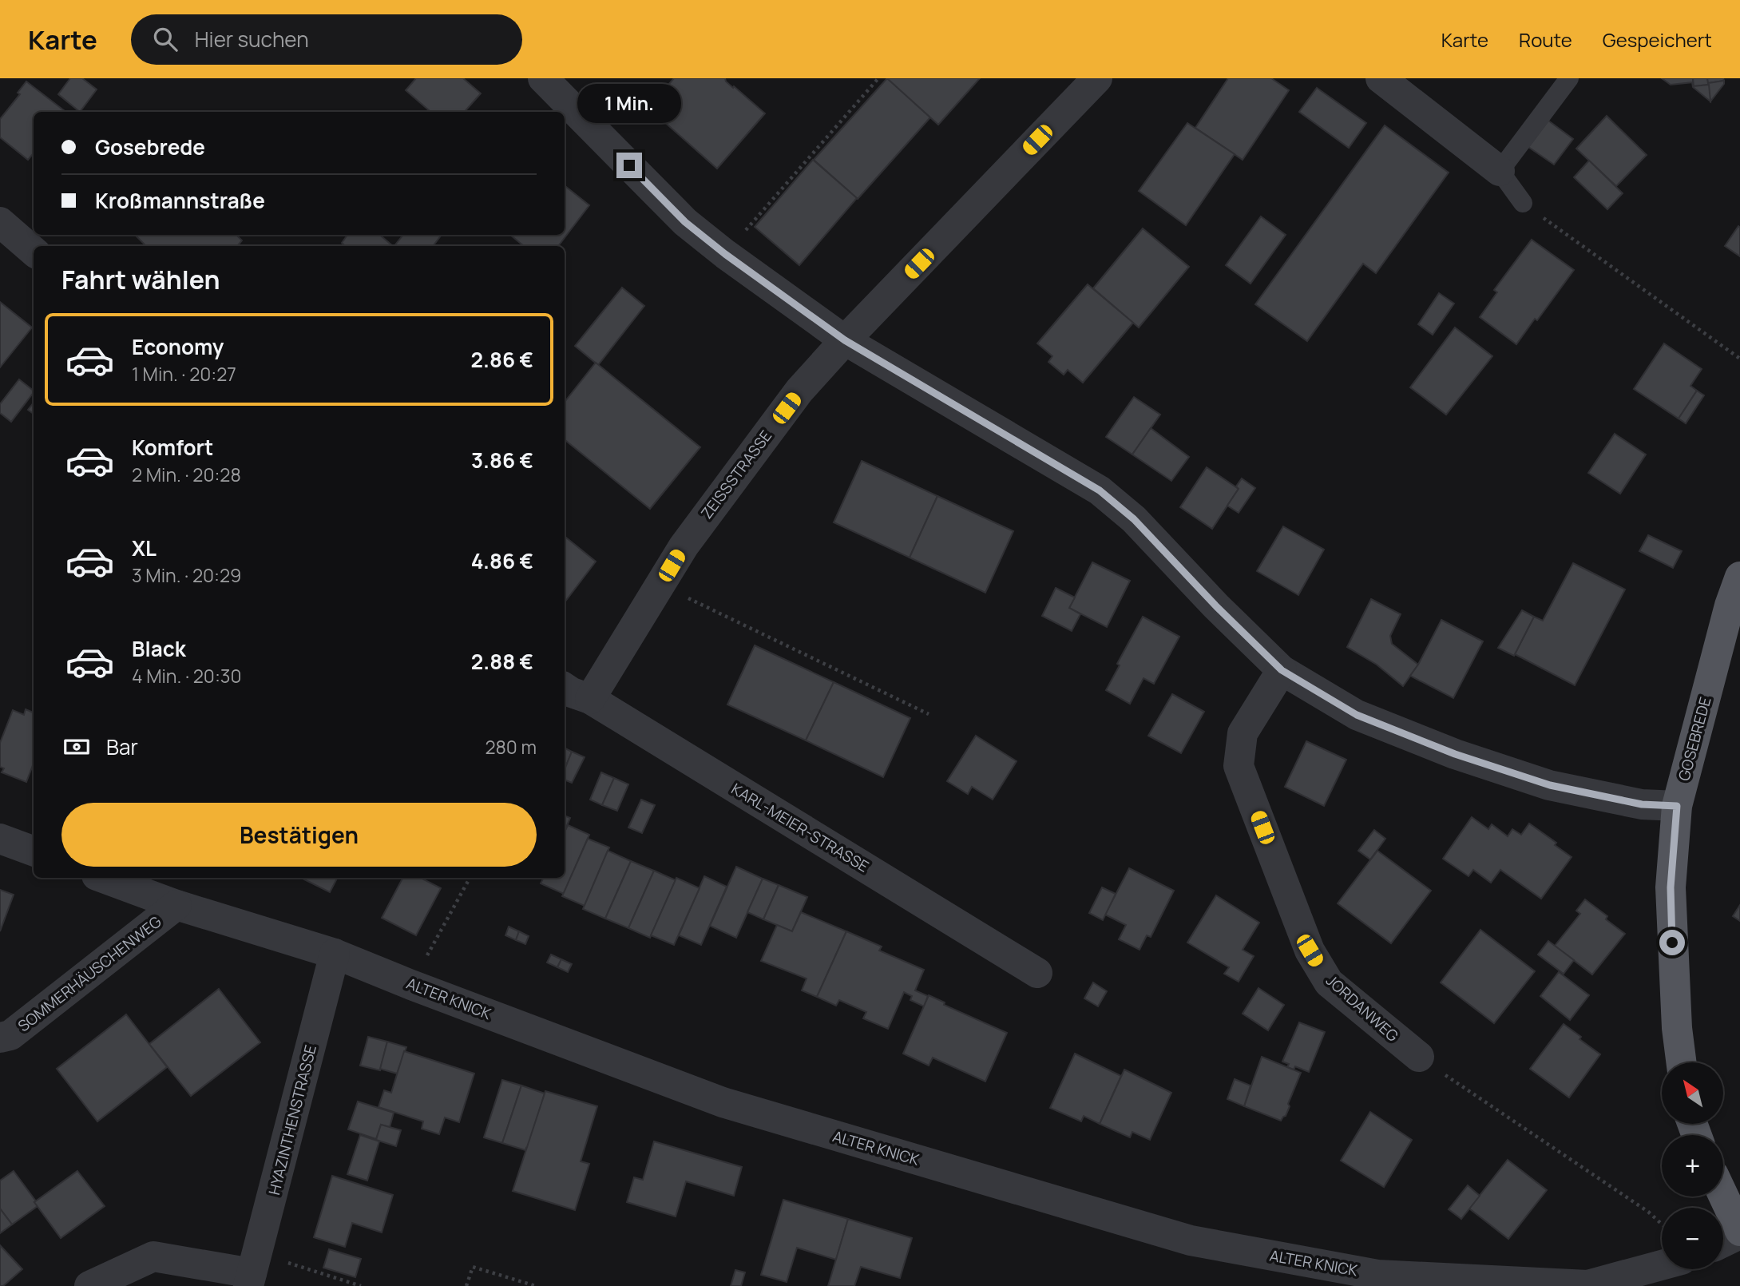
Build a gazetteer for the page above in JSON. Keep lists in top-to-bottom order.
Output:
{
  "streets": {
    "main road": ["GOSEBREDE"],
    "street": [
      "ZEISSSTRASSE",
      "KARL-MEIER-STRASSE",
      "SOMMERHÄUSCHENWEG",
      "ALTER KNICK",
      "JORDANWEG",
      "HYAZINTHENSTRASSE"
    ]
  },
  "crossings": [
    ["ZEISSSTRASSE", "KARL-MEIER-STRASSE"],
    ["SOMMERHÄUSCHENWEG", "ALTER KNICK"],
    ["ALTER KNICK", "HYAZINTHENSTRASSE"]
  ],
  "north": "top left",
  "page": {
    "header": "Karte",
    "search": "Hier suchen",
    "nav": ["Karte", "Route", "Gespeichert"],
    "bubble": "1 Min.",
    "banner": ["Gosebrede", "Kroßmannstraße"],
    "heading": "Fahrt wählen",
    "list": [
      {
        "name": "Economy",
        "note": "1 Min. · 20:27",
        "value": "2.86 €"
      },
      {
        "name": "Komfort",
        "note": "2 Min. · 20:28",
        "value": "3.86 €"
      },
      {
        "name": "XL",
        "note": "3 Min. · 20:29",
        "value": "4.86 €"
      },
      {
        "name": "Black",
        "note": "4 Min. · 20:30",
        "value": "2.88 €"
      }
    ],
    "pay": ["Bar", "280 m"],
    "buttons": "Bestätigen",
    "map_buttons": ["+", "−"]
  }
}
